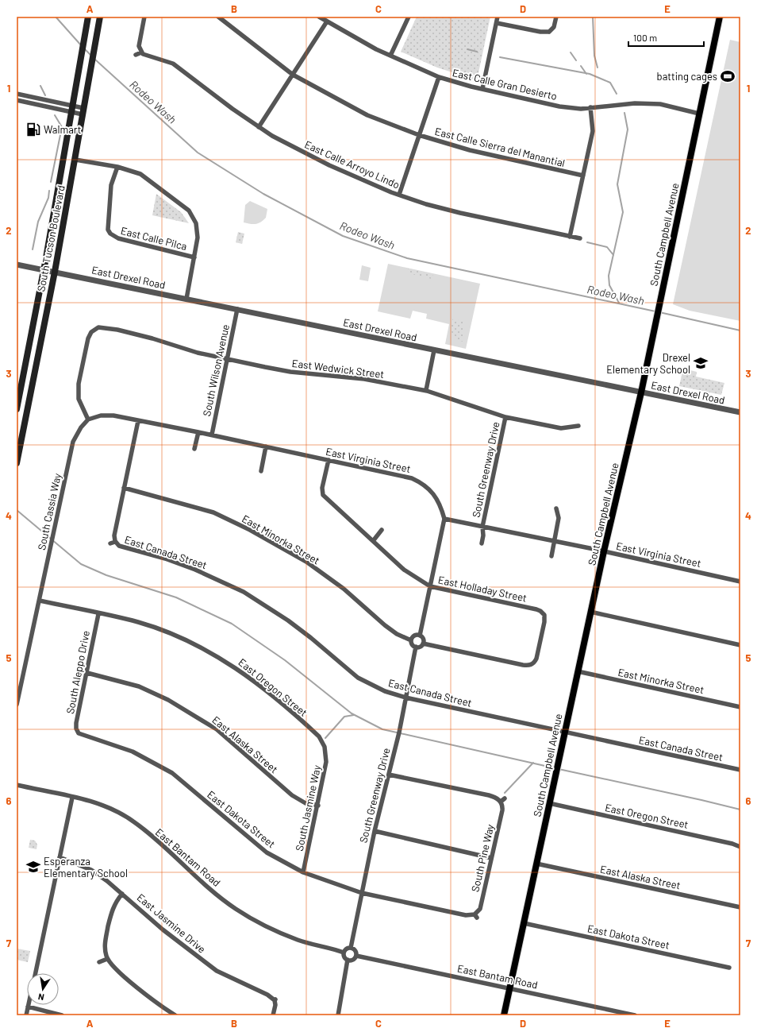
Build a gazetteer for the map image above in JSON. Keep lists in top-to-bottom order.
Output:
{
  "streets": {
    "main road": ["South Campbell Avenue", "South Tucson Boulevard"],
    "street": [
      "East Calle Gran Desierto",
      "East Calle Sierra del Manantial",
      "East Calle Arroyo Lindo",
      "East Calle Pilca",
      "East Drexel Road",
      "East Wedwick Street",
      "South Wilson Avenue",
      "East Virginia Street",
      "South Greenway Drive",
      "South Cassia Way",
      "East Minorka Street",
      "East Canada Street",
      "East Holladay Street",
      "South Aleppo Drive",
      "East Oregon Street",
      "East Alaska Street",
      "South Jasmine Way",
      "East Dakota Street",
      "East Bantam Road",
      "South Pine Way",
      "East Jasmine Drive"
    ]
  },
  "crossings": [
    ["East Calle Gran Desierto", "South Campbell Avenue"],
    ["South Campbell Avenue", "East Drexel Road"],
    ["South Campbell Avenue", "East Virginia Street"],
    ["South Campbell Avenue", "East Minorka Street"],
    ["South Campbell Avenue", "East Canada Street"],
    ["South Campbell Avenue", "East Oregon Street"],
    ["South Campbell Avenue", "East Alaska Street"],
    ["South Campbell Avenue", "East Dakota Street"],
    ["South Campbell Avenue", "East Bantam Road"],
    ["South Tucson Boulevard", "East Drexel Road"],
    ["East Drexel Road", "South Wilson Avenue"],
    ["East Wedwick Street", "South Wilson Avenue"],
    ["East Wedwick Street", "East Virginia Street"],
    ["East Wedwick Street", "South Greenway Drive"],
    ["East Wedwick Street", "South Cassia Way"],
    ["South Wilson Avenue", "East Virginia Street"],
    ["East Virginia Street", "South Greenway Drive"],
    ["East Virginia Street", "South Cassia Way"],
    ["East Virginia Street", "East Holladay Street"],
    ["South Greenway Drive", "East Minorka Street"],
    ["South Greenway Drive", "East Canada Street"],
    ["South Greenway Drive", "East Holladay Street"],
    ["South Greenway Drive", "East Dakota Street"],
    ["South Greenway Drive", "East Bantam Road"],
    ["South Greenway Drive", "South Pine Way"],
    ["South Cassia Way", "East Oregon Street"],
    ["East Minorka Street", "East Canada Street"],
    ["East Minorka Street", "East Holladay Street"],
    ["South Aleppo Drive", "East Oregon Street"],
    ["South Aleppo Drive", "East Alaska Street"],
    ["South Aleppo Drive", "East Dakota Street"],
    ["East Oregon Street", "South Jasmine Way"],
    ["East Alaska Street", "South Jasmine Way"],
    ["South Jasmine Way", "East Dakota Street"],
    ["East Dakota Street", "South Pine Way"]
  ],
  "water": ["Rodeo Wash"],
  "places": {
    "sports": ["batting cages"],
    "fuel station": ["Walmart"],
    "school or university": ["Drexel Elementary School", "Esperanza Elementary School"]
  },
  "scale_bar": "100 m",
  "north": "bottom",
  "grid": {
    "columns": [
      "A",
      "B",
      "C",
      "D",
      "E"
    ],
    "rows": [
      "1",
      "2",
      "3",
      "4",
      "5",
      "6",
      "7"
    ]
  }
}
